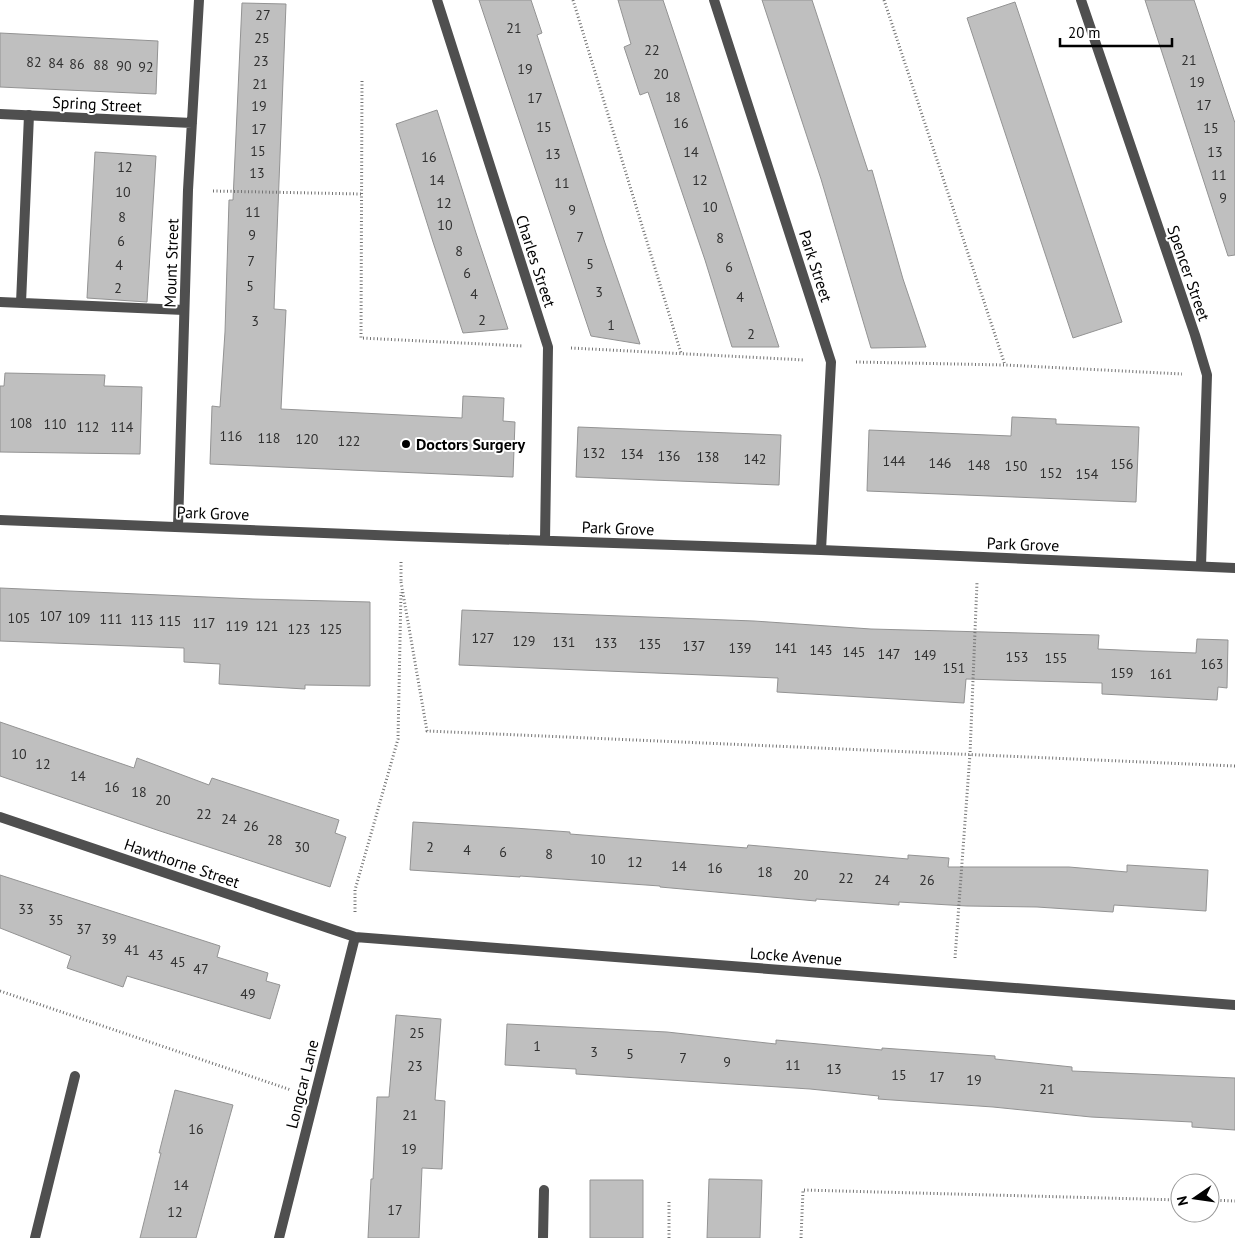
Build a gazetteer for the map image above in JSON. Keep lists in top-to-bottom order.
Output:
{
  "streets": {
    "street": [
      "Spring Street",
      "Charles Street",
      "Mount Street",
      "Park Street",
      "Spencer Street",
      "Park Grove",
      "Hawthorne Street",
      "Locke Avenue",
      "Longcar Lane"
    ]
  },
  "crossings": [
    ["Spring Street", "Mount Street"],
    ["Charles Street", "Park Grove"],
    ["Mount Street", "Park Grove"],
    ["Park Street", "Park Grove"],
    ["Spencer Street", "Park Grove"],
    ["Hawthorne Street", "Locke Avenue"],
    ["Hawthorne Street", "Longcar Lane"],
    ["Locke Avenue", "Longcar Lane"]
  ],
  "places": ["Doctors Surgery"],
  "house_numbers": [
    "27",
    "21",
    "25",
    "22",
    "21",
    "23",
    "82",
    "84",
    "86",
    "88",
    "90",
    "92",
    "19",
    "20",
    "19",
    "21",
    "18",
    "17",
    "17",
    "19",
    "16",
    "15",
    "15",
    "17",
    "15",
    "14",
    "13",
    "13",
    "16",
    "12",
    "13",
    "11",
    "14",
    "12",
    "11",
    "10",
    "9",
    "12",
    "10",
    "9",
    "11",
    "8",
    "10",
    "9",
    "7",
    "8",
    "6",
    "8",
    "7",
    "5",
    "4",
    "6",
    "6",
    "5",
    "2",
    "3",
    "4",
    "4",
    "2",
    "3",
    "1",
    "2",
    "108",
    "110",
    "112",
    "114",
    "116",
    "118",
    "120",
    "122",
    "132",
    "134",
    "136",
    "138",
    "142",
    "144",
    "146",
    "156",
    "148",
    "150",
    "152",
    "154",
    "107",
    "105",
    "109",
    "111",
    "113",
    "115",
    "117",
    "119",
    "121",
    "123",
    "125",
    "127",
    "129",
    "131",
    "133",
    "135",
    "137",
    "139",
    "141",
    "143",
    "145",
    "147",
    "149",
    "153",
    "155",
    "163",
    "151",
    "159",
    "161",
    "10",
    "12",
    "14",
    "16",
    "18",
    "20",
    "22",
    "24",
    "26",
    "28",
    "30",
    "2",
    "4",
    "6",
    "8",
    "10",
    "12",
    "14",
    "16",
    "18",
    "20",
    "22",
    "24",
    "26",
    "33",
    "35",
    "37",
    "39",
    "41",
    "43",
    "45",
    "47",
    "49",
    "25",
    "1",
    "3",
    "5",
    "7",
    "9",
    "11",
    "23",
    "13",
    "15",
    "17",
    "19",
    "21",
    "21",
    "16",
    "19",
    "14",
    "17",
    "12"
  ],
  "scale_bar": "20 m",
  "north": "left"
}
